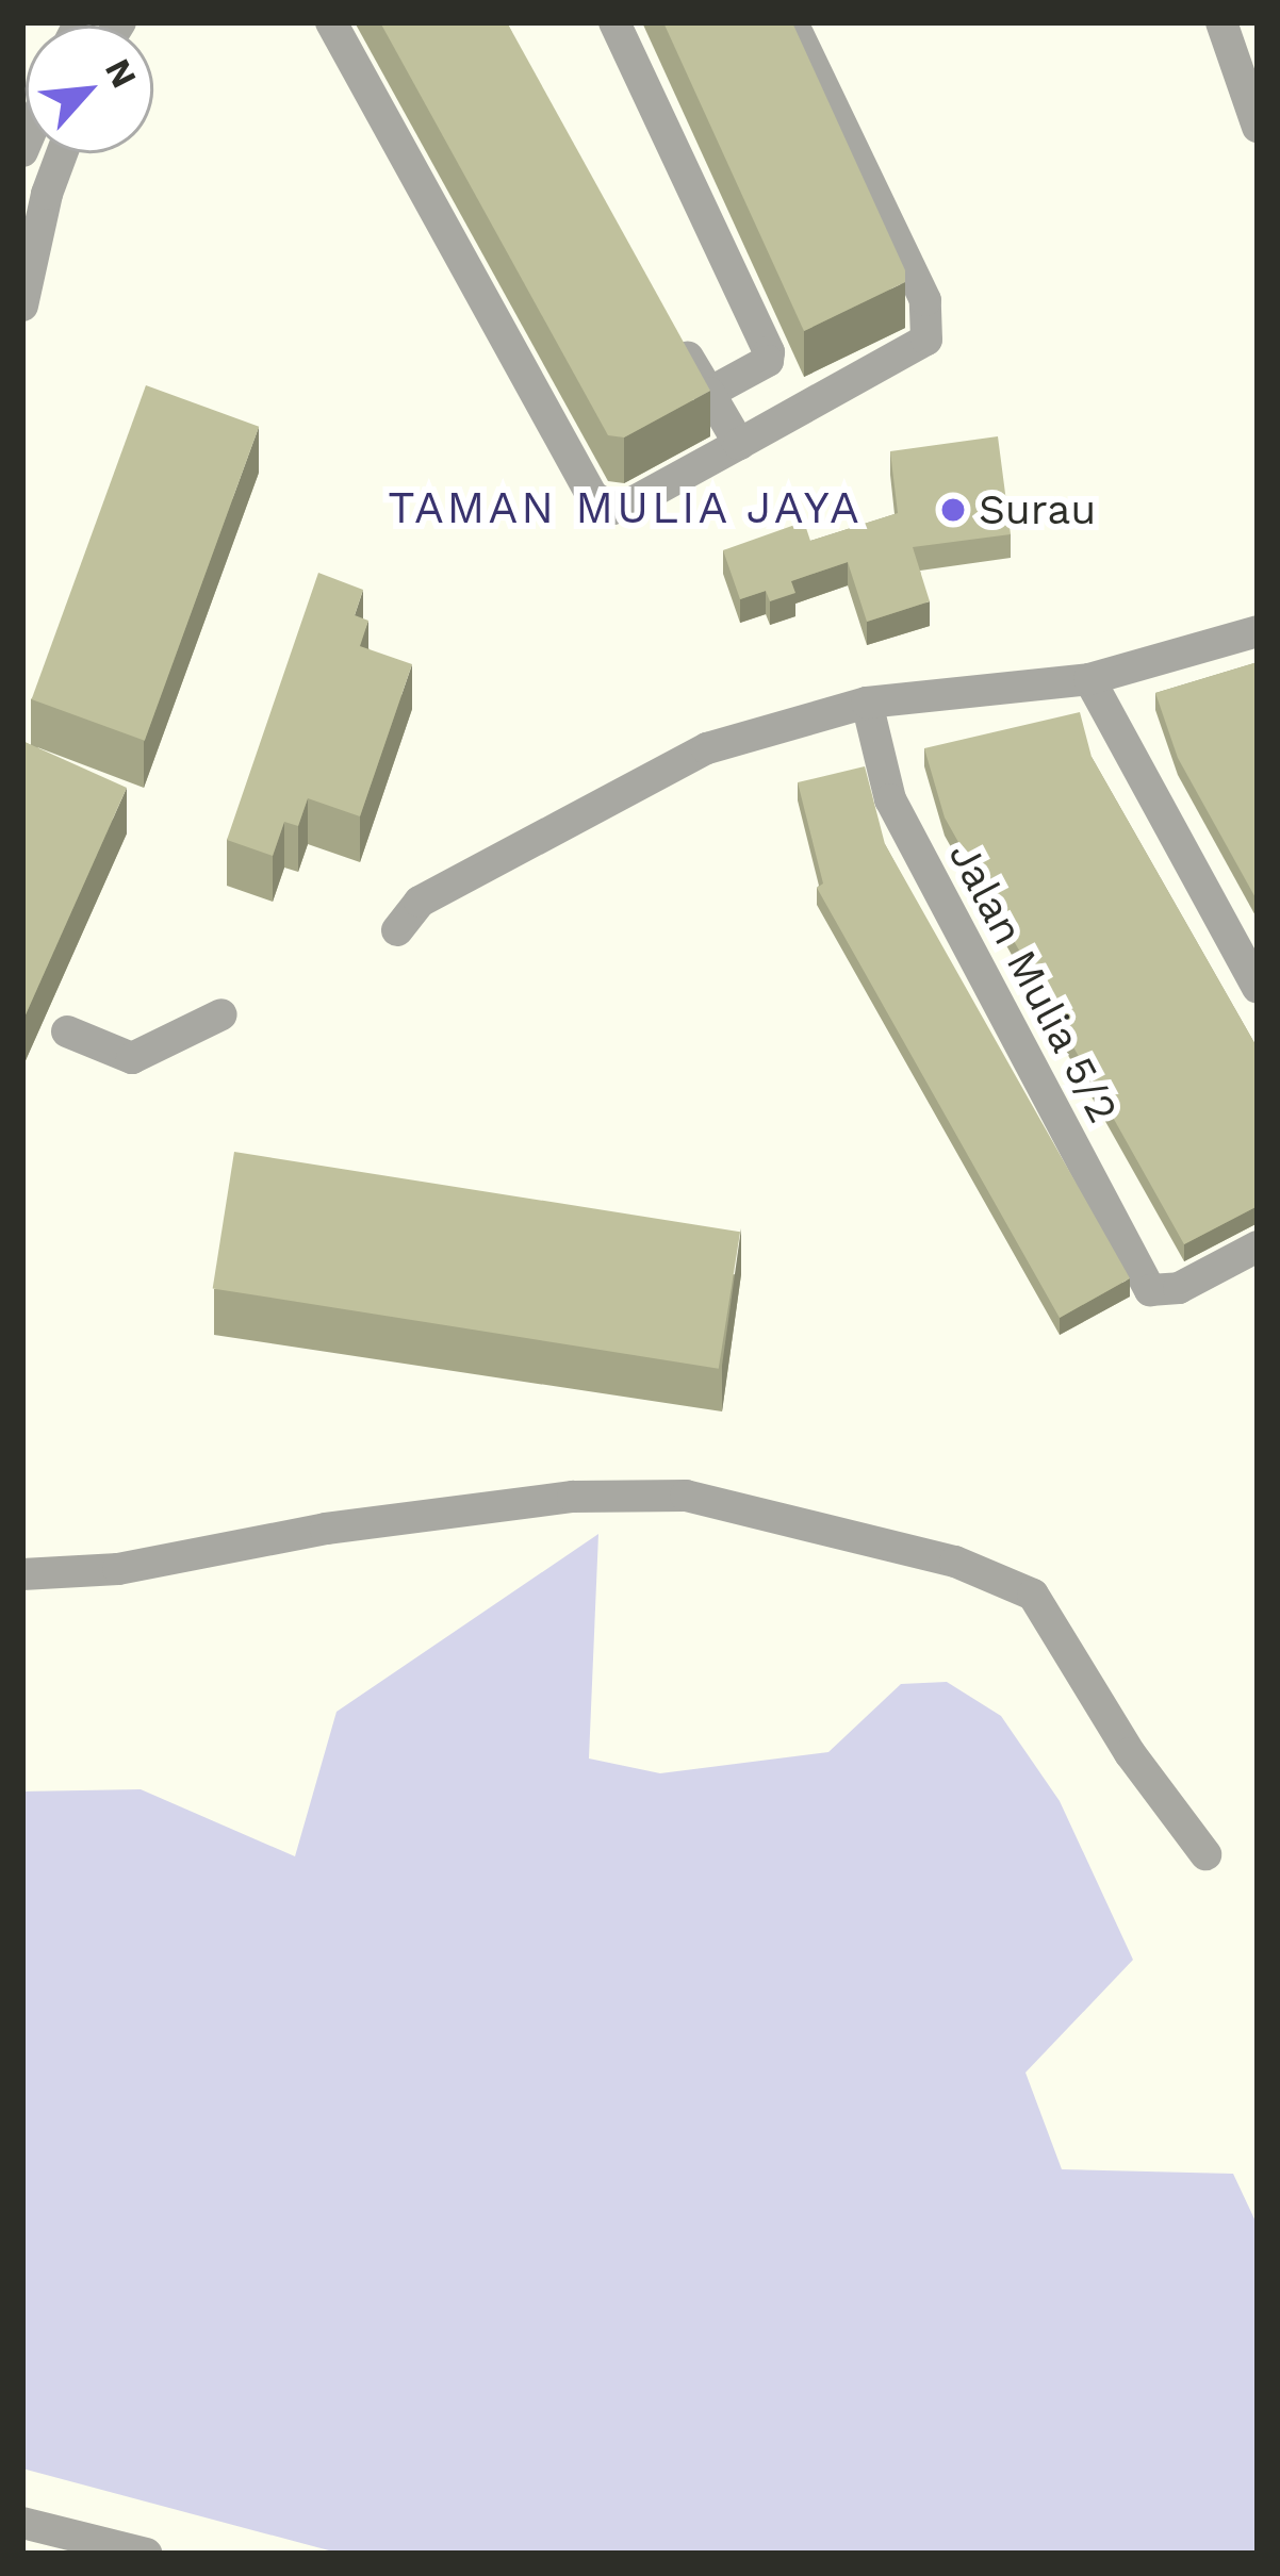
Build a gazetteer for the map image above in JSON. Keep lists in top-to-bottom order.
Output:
{
  "streets": {
    "street": ["Jalan Mulia 5/2"]
  },
  "districts": ["TAMAN MULIA JAYA"],
  "places": ["Surau"],
  "north": "top right"
}
